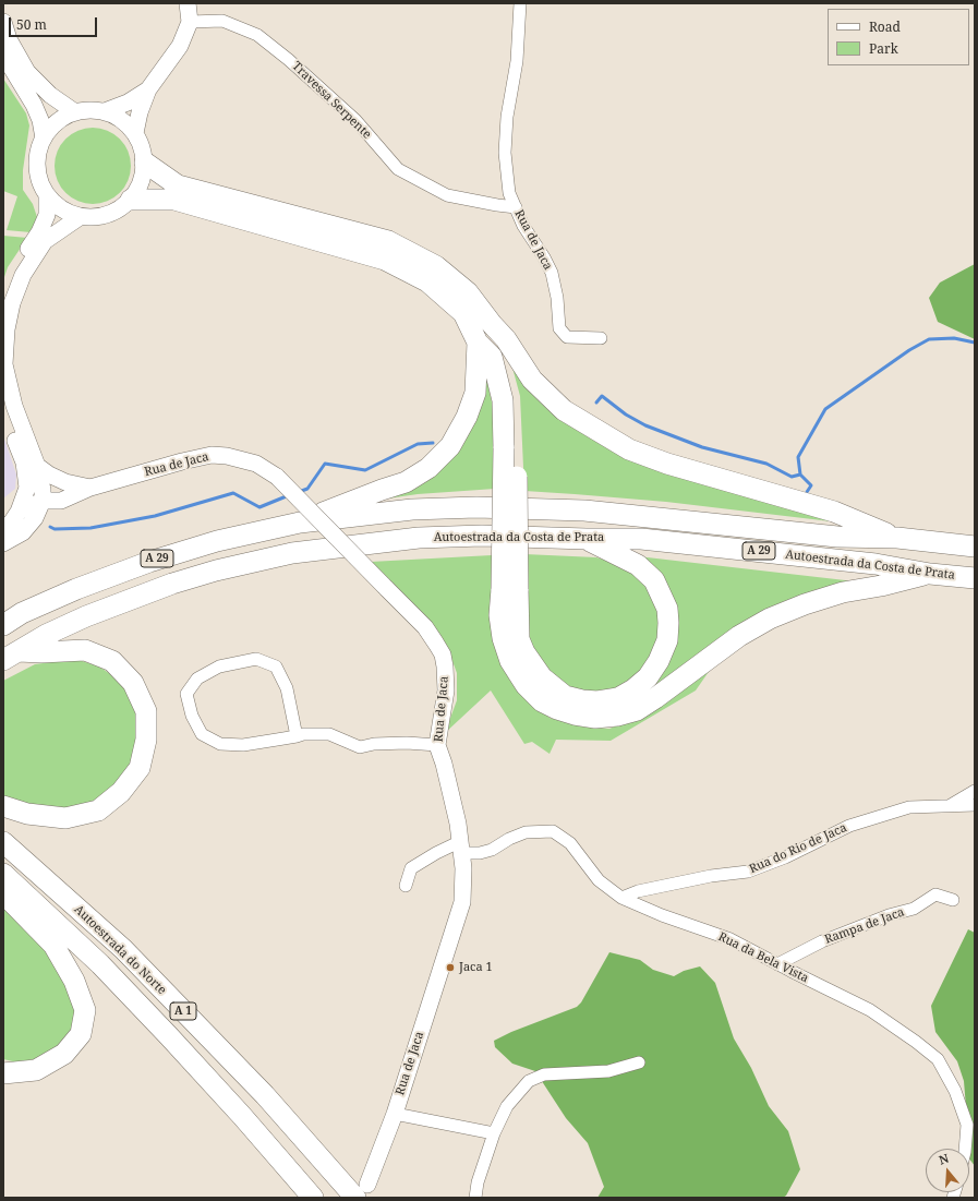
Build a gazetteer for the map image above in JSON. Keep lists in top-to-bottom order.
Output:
{
  "streets": {
    "highway": [
      "Autoestrada da Costa de Prata",
      "A 29",
      "Autoestrada do Norte",
      "A 1"
    ],
    "street": [
      "Travessa Serpente",
      "Rua de Jaca",
      "Rua do Rio de Jaca",
      "Rampa de Jaca",
      "Rua da Bela Vista"
    ]
  },
  "crossings": [
    ["Travessa Serpente", "Rua de Jaca"],
    ["Rua de Jaca", "Autoestrada do Norte"],
    ["Rua de Jaca", "Rua da Bela Vista"],
    ["Rua do Rio de Jaca", "Rua da Bela Vista"],
    ["Rampa de Jaca", "Rua da Bela Vista"]
  ],
  "places": ["Jaca 1"],
  "legend": ["Road", "Park"],
  "scale_bar": "50 m",
  "north": "top"
}
